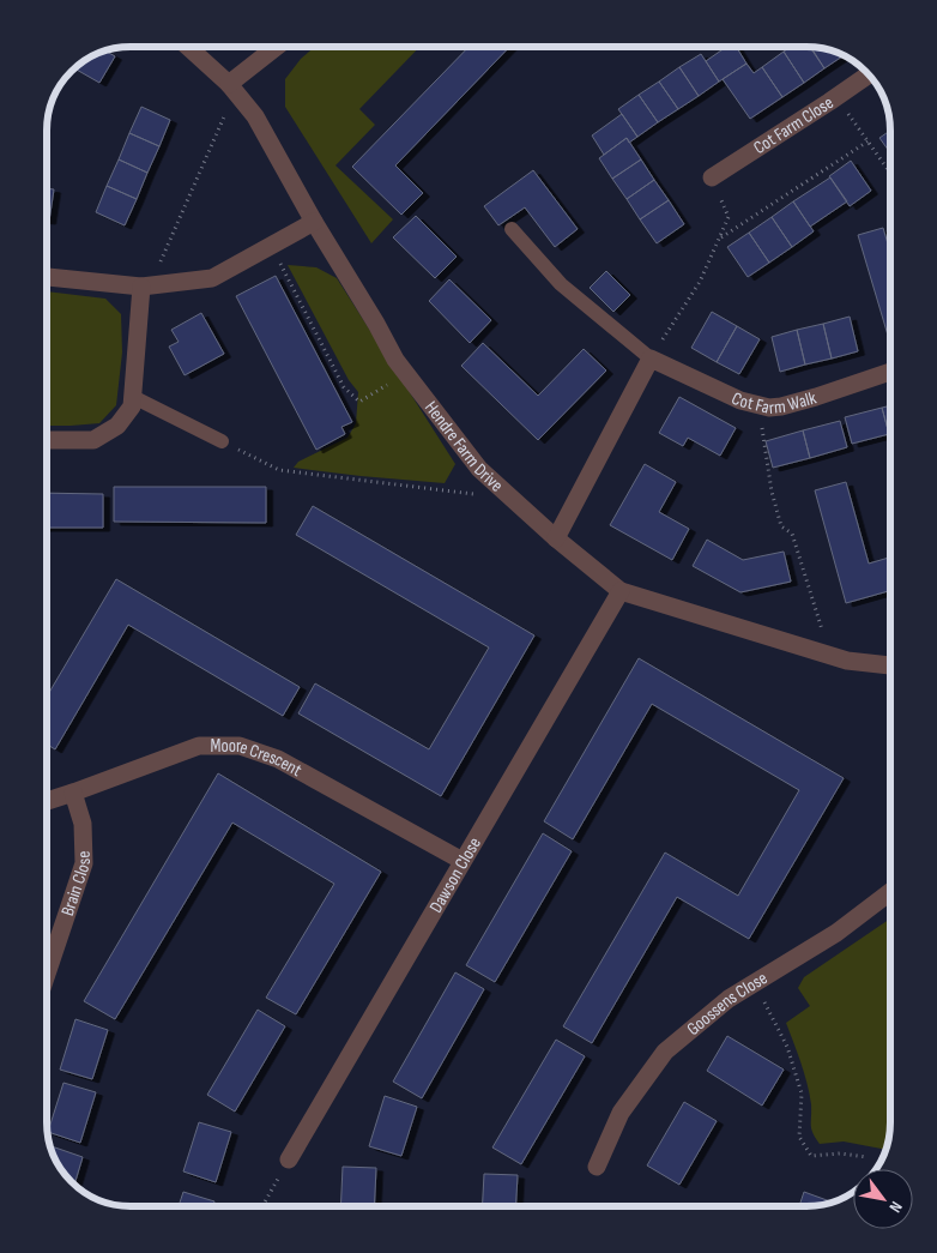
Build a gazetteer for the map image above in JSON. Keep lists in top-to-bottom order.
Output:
{
  "streets": {
    "street": [
      "Cot Farm Close",
      "Cot Farm Walk",
      "Hendre Farm Drive",
      "Moore Crescent",
      "Dawson Close",
      "Brain Close",
      "Goossens Close"
    ]
  },
  "crossings": [
    ["Hendre Farm Drive", "Dawson Close"],
    ["Moore Crescent", "Dawson Close"],
    ["Moore Crescent", "Brain Close"]
  ],
  "north": "bottom right"
}
